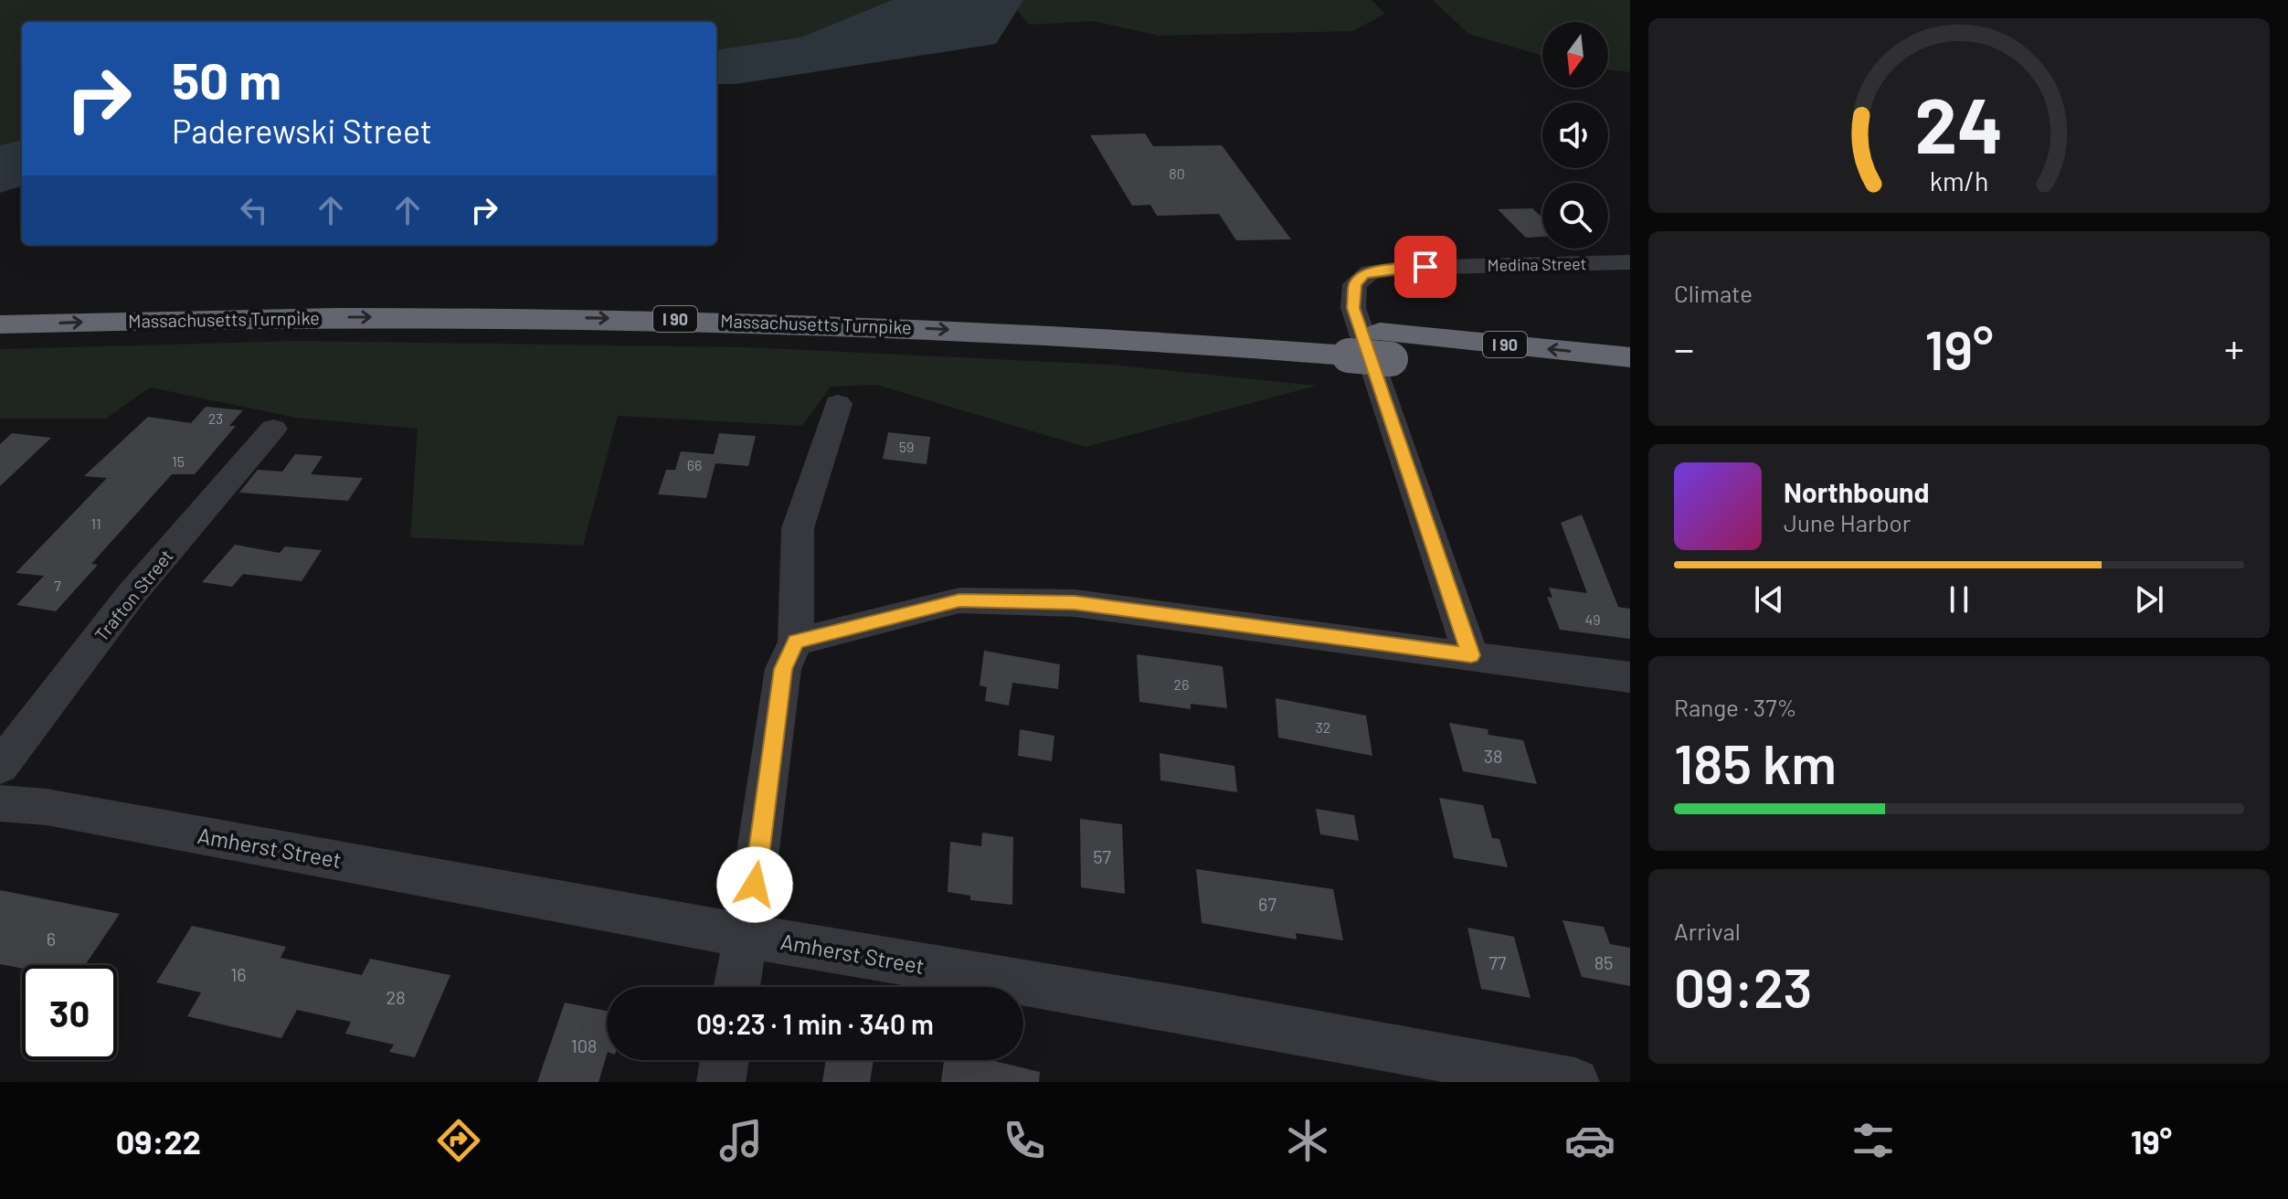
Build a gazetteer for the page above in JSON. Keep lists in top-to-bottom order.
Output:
{
  "streets": {
    "highway": ["Massachusetts Turnpike", "I 90"],
    "street": ["Medina Street", "Trafton Street", "Amherst Street"]
  },
  "house_numbers": [
    "80",
    "23",
    "59",
    "15",
    "66",
    "11",
    "7",
    "49",
    "26",
    "32",
    "38",
    "57",
    "67",
    "6",
    "77",
    "85",
    "16",
    "28",
    "108"
  ],
  "north": "bottom",
  "page": {
    "turn": ["50 m", "Paderewski Street"],
    "tile": [
      "Climate",
      ["Range · 37%", "185 km"],
      ["Arrival", "09:23"]
    ],
    "heat": ["−", "19°", "+"],
    "song": ["Northbound", "June Harbor"],
    "limit": "30",
    "trip": "09:23 · 1 min · 340 m",
    "tabs": ["09:22", "19°"],
    "gauge": ["24", "km/h"]
  }
}
